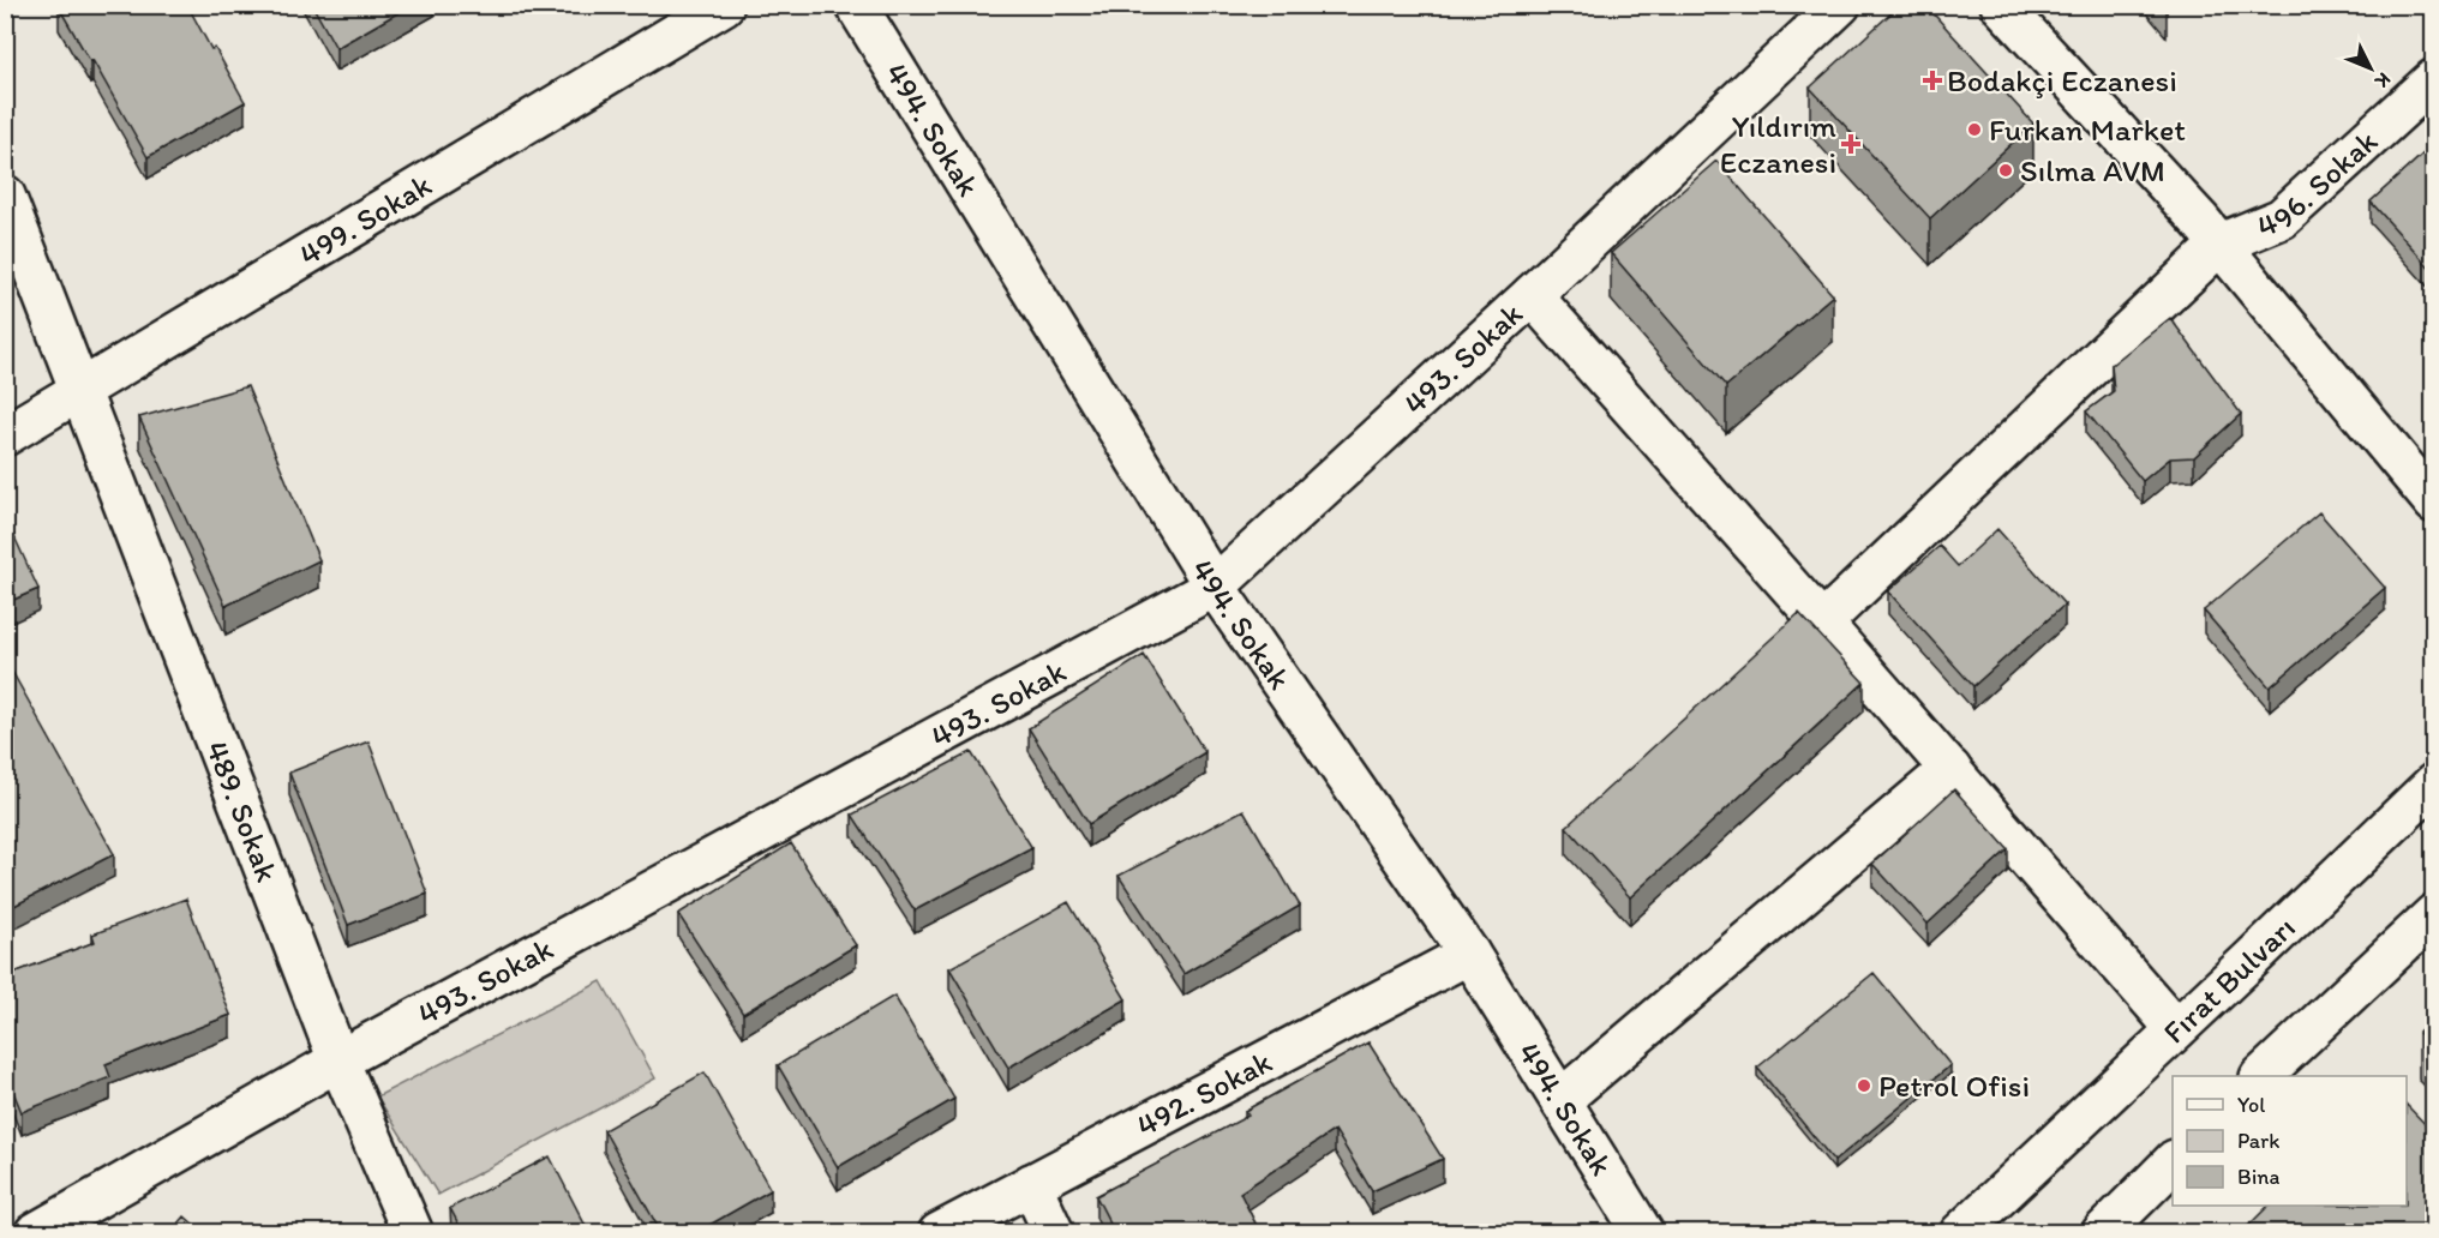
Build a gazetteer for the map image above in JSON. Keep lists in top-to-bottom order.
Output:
{
  "streets": {
    "street": [
      "494. Sokak",
      "496. Sokak",
      "499. Sokak",
      "493. Sokak",
      "489. Sokak",
      "Fırat Bulvarı",
      "492. Sokak"
    ]
  },
  "crossings": [
    ["494. Sokak", "493. Sokak"],
    ["494. Sokak", "492. Sokak"],
    ["499. Sokak", "489. Sokak"],
    ["493. Sokak", "489. Sokak"]
  ],
  "places": {
    "health": ["Bodakçi Eczanesi", "Yıldırım Eczanesi"],
    "other": ["Furkan Market", "Sılma AVM", "Petrol Ofisi"]
  },
  "legend": ["Yol", "Park", "Bina"],
  "north": "bottom right"
}
